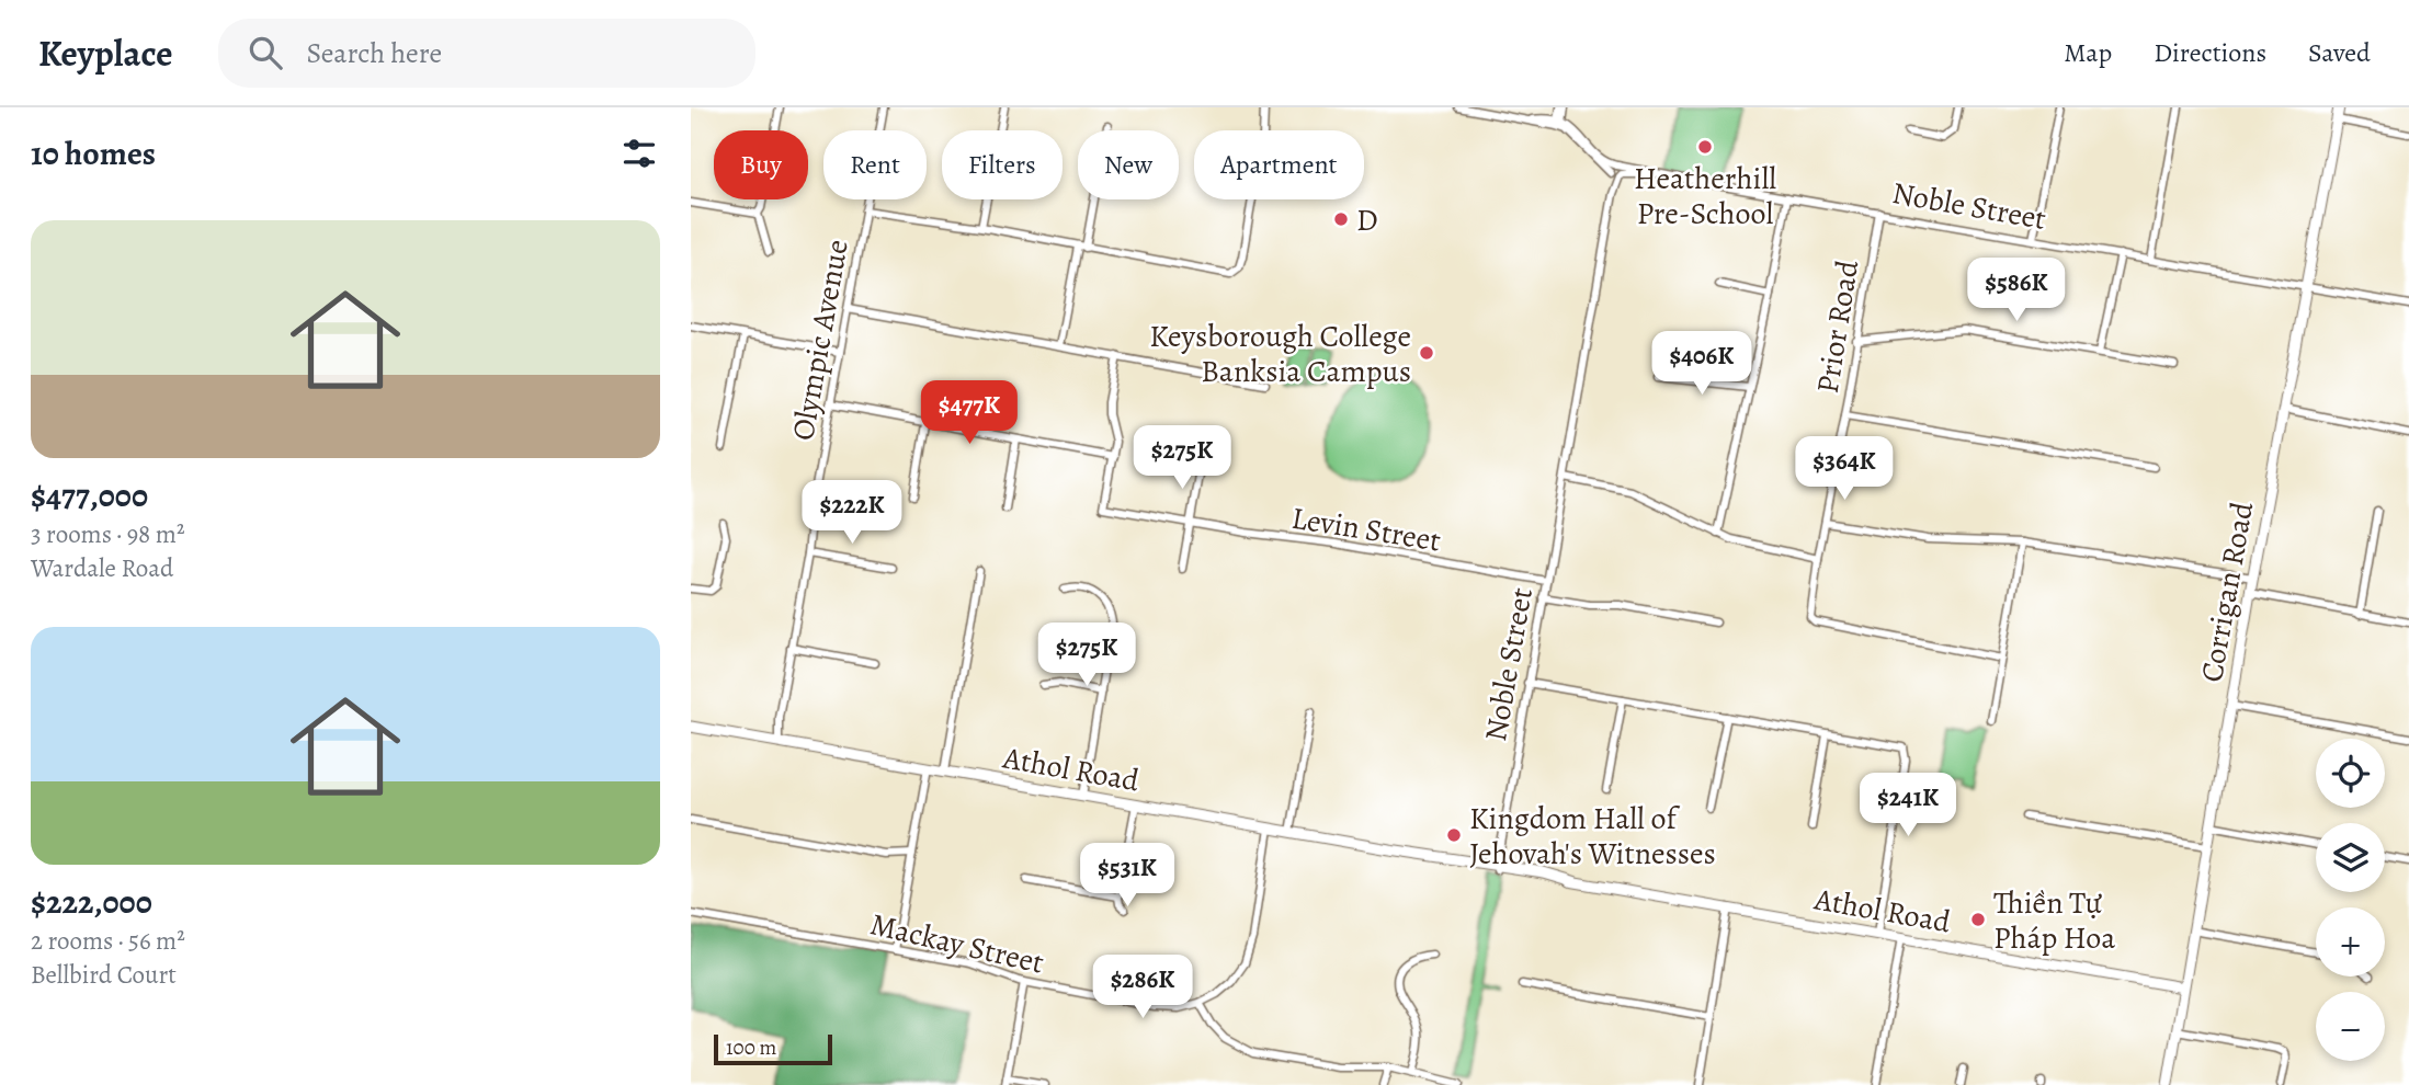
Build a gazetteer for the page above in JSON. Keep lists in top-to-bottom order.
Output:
{
  "streets": {
    "main road": ["Corrigan Road", "Athol Road"],
    "street": [
      "Noble Street",
      "Prior Road",
      "Olympic Avenue",
      "Levin Street",
      "Mackay Street"
    ]
  },
  "crossings": [
    ["Noble Street", "Prior Road"],
    ["Noble Street", "Levin Street"],
    ["Noble Street", "Corrigan Road"],
    ["Noble Street", "Athol Road"],
    ["Olympic Avenue", "Athol Road"],
    ["Corrigan Road", "Athol Road"],
    ["Athol Road", "Mackay Street"]
  ],
  "places": [
    "Heatherhill Pre-School",
    "D",
    "Keysborough College Banksia Campus",
    "Kingdom Hall of Jehovah's Witnesses",
    "Thiền Tự Pháp Hoa"
  ],
  "scale_bar": "100 m",
  "page": {
    "header": "Keyplace",
    "search": "Search here",
    "nav": ["Map", "Directions", "Saved"],
    "heading": "10 homes",
    "chip": [
      "Buy",
      "Rent",
      "Filters",
      "New",
      "Apartment"
    ],
    "list": [
      {
        "name": "$477,000",
        "note": "3 rooms · 98 m² · Wardale Road"
      },
      {
        "name": "$222,000",
        "note": "2 rooms · 56 m² · Bellbird Court"
      }
    ],
    "price": [
      "$586K",
      "$406K",
      "$477K",
      "$275K",
      "$364K",
      "$222K",
      "$275K",
      "$241K",
      "$531K",
      "$286K"
    ],
    "map_buttons": ["+", "−"],
    "scale": "100 m"
  }
}
